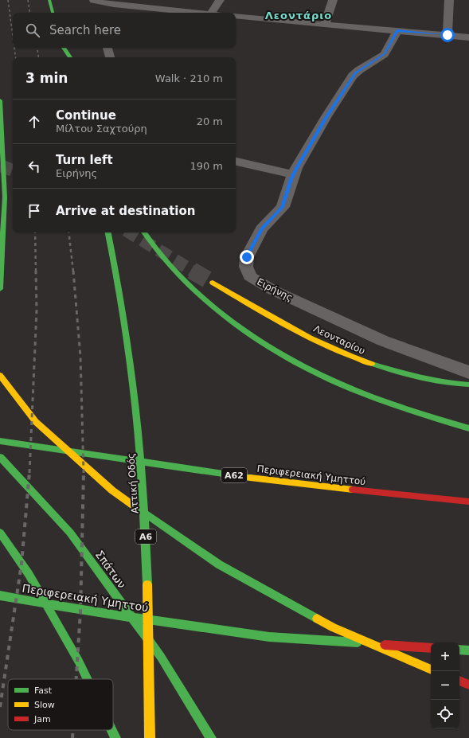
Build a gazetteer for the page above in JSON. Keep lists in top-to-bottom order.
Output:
{
  "streets": {
    "main road": [
      "Λεονταρίου",
      "Α62",
      "Περιφερειακή Υμηττού",
      "Αττική Οδός",
      "Α6",
      "Σπάτων"
    ],
    "street": ["Ειρήνης"]
  },
  "districts": ["Λεοντάριο"],
  "legend": ["Fast", "Slow", "Jam"],
  "page": {
    "search": "Search here",
    "heading": ["3 min", "Walk · 210 m"],
    "list": [
      ["Continue", "Μίλτου Σαχτούρη", "20 m"],
      ["Turn left", "Ειρήνης", "190 m"],
      "Arrive at destination"
    ],
    "map_buttons": ["+", "−"]
  }
}
